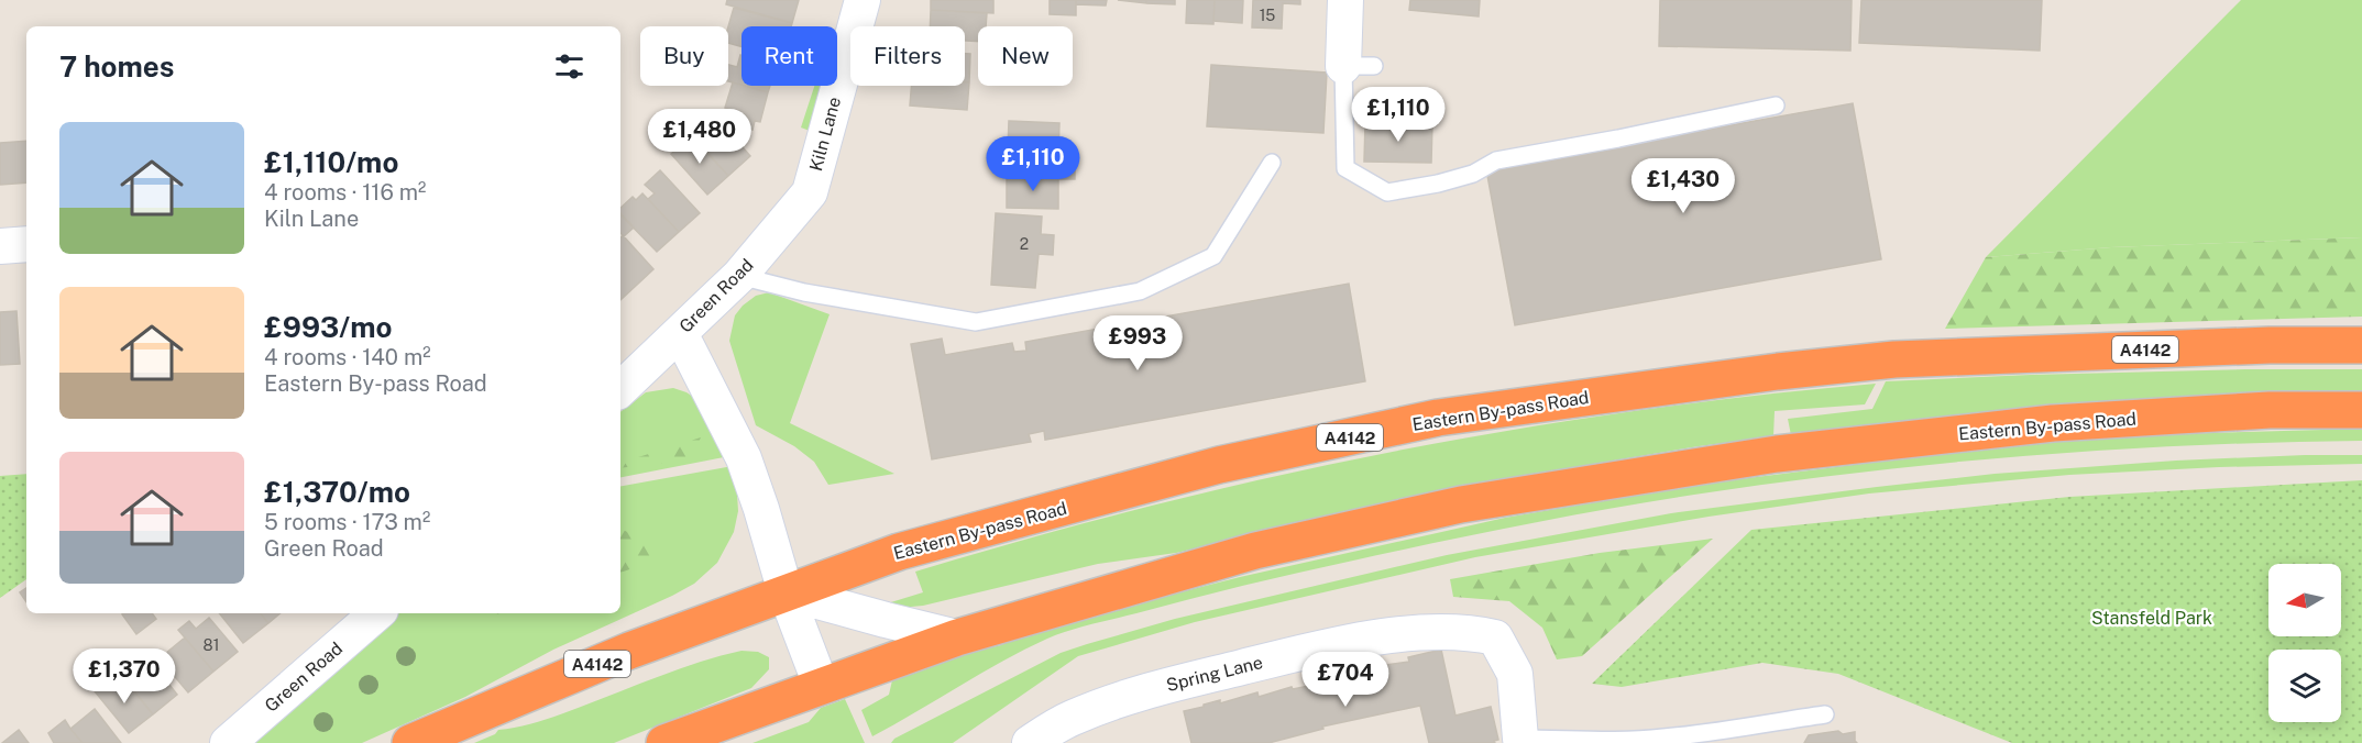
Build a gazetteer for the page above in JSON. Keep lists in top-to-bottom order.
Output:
{
  "streets": {
    "highway": ["A4142", "Eastern By-pass Road"],
    "street": ["Kiln Lane", "Green Road", "Spring Lane"]
  },
  "crossings": [
    ["Kiln Lane", "Green Road"]
  ],
  "parks": ["Stansfeld Park"],
  "house_numbers": ["15", "2", "81"],
  "north": "left",
  "page": {
    "chip": [
      "Buy",
      "Rent",
      "Filters",
      "New"
    ],
    "heading": "7 homes",
    "price": [
      "£1,110",
      "£1,480",
      "£1,110",
      "£1,430",
      "£993",
      "£1,370",
      "£704"
    ],
    "list": [
      {
        "name": "£1,110/mo",
        "note": "4 rooms · 116 m² · Kiln Lane"
      },
      {
        "name": "£993/mo",
        "note": "4 rooms · 140 m² · Eastern By-pass Road"
      },
      {
        "name": "£1,370/mo",
        "note": "5 rooms · 173 m² · Green Road"
      }
    ]
  }
}
